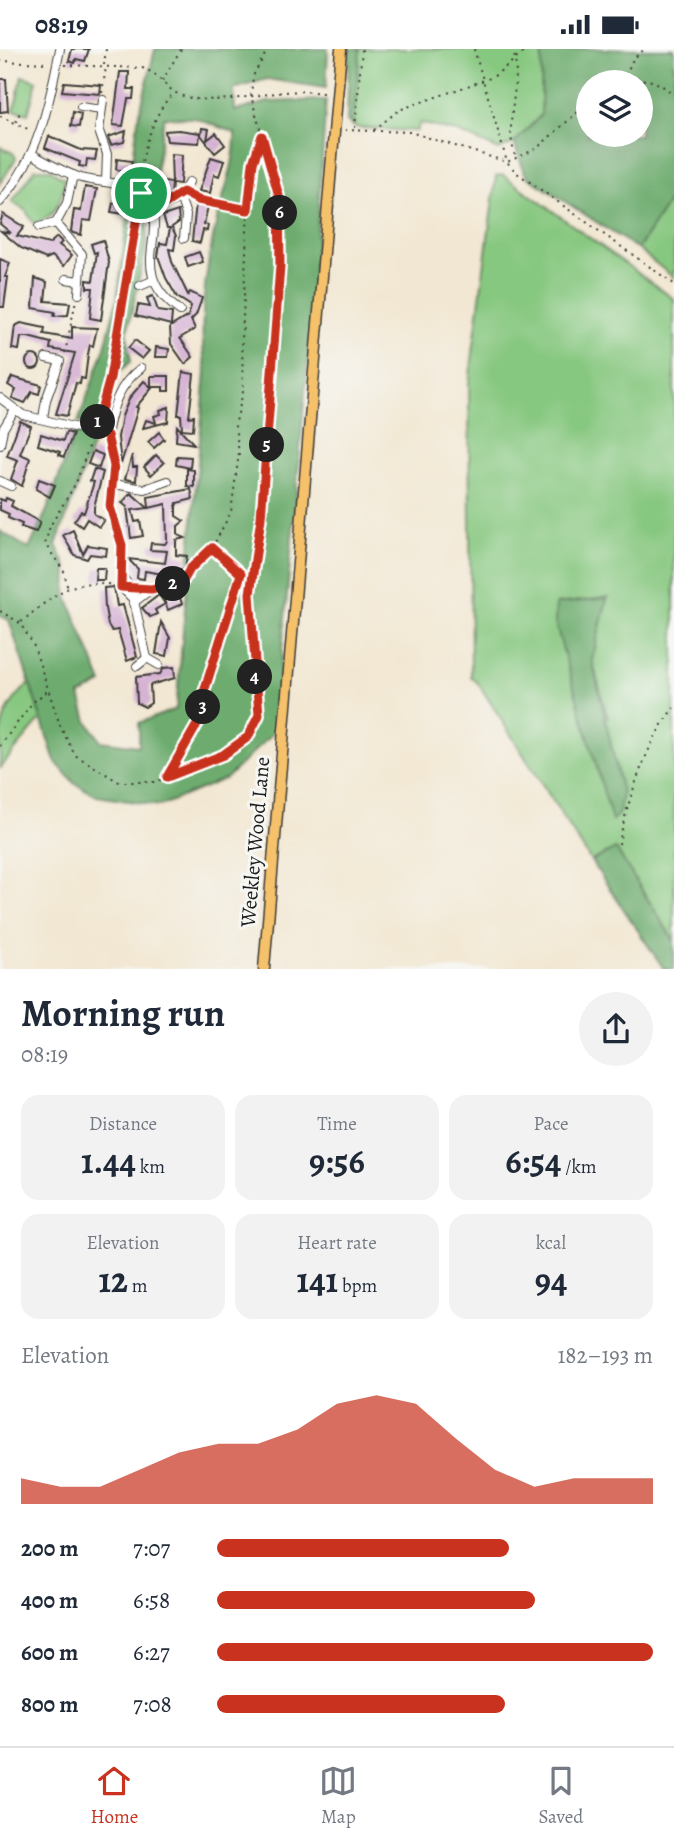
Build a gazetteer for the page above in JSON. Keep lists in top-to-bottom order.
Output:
{
  "streets": {
    "main road": ["Weekley Wood Lane"]
  },
  "page": {
    "status": "08:19",
    "pins": [
      "6",
      "1",
      "5",
      "2",
      "4",
      "3"
    ],
    "heading": ["Morning run", "08:19"],
    "stats": [
      ["Distance", "1.44 km"],
      ["Time", "9:56"],
      ["Pace", "6:54 /km"],
      ["Elevation", "12 m"],
      ["Heart rate", "141 bpm"],
      ["kcal", "94"]
    ],
    "chart": ["Elevation", "182–193 m"],
    "list": [
      {
        "name": "200 m",
        "note": "7:07"
      },
      {
        "name": "400 m",
        "note": "6:58"
      },
      {
        "name": "600 m",
        "note": "6:27"
      },
      {
        "name": "800 m",
        "note": "7:08"
      }
    ],
    "tabs": ["Home", "Map", "Saved"]
  }
}
